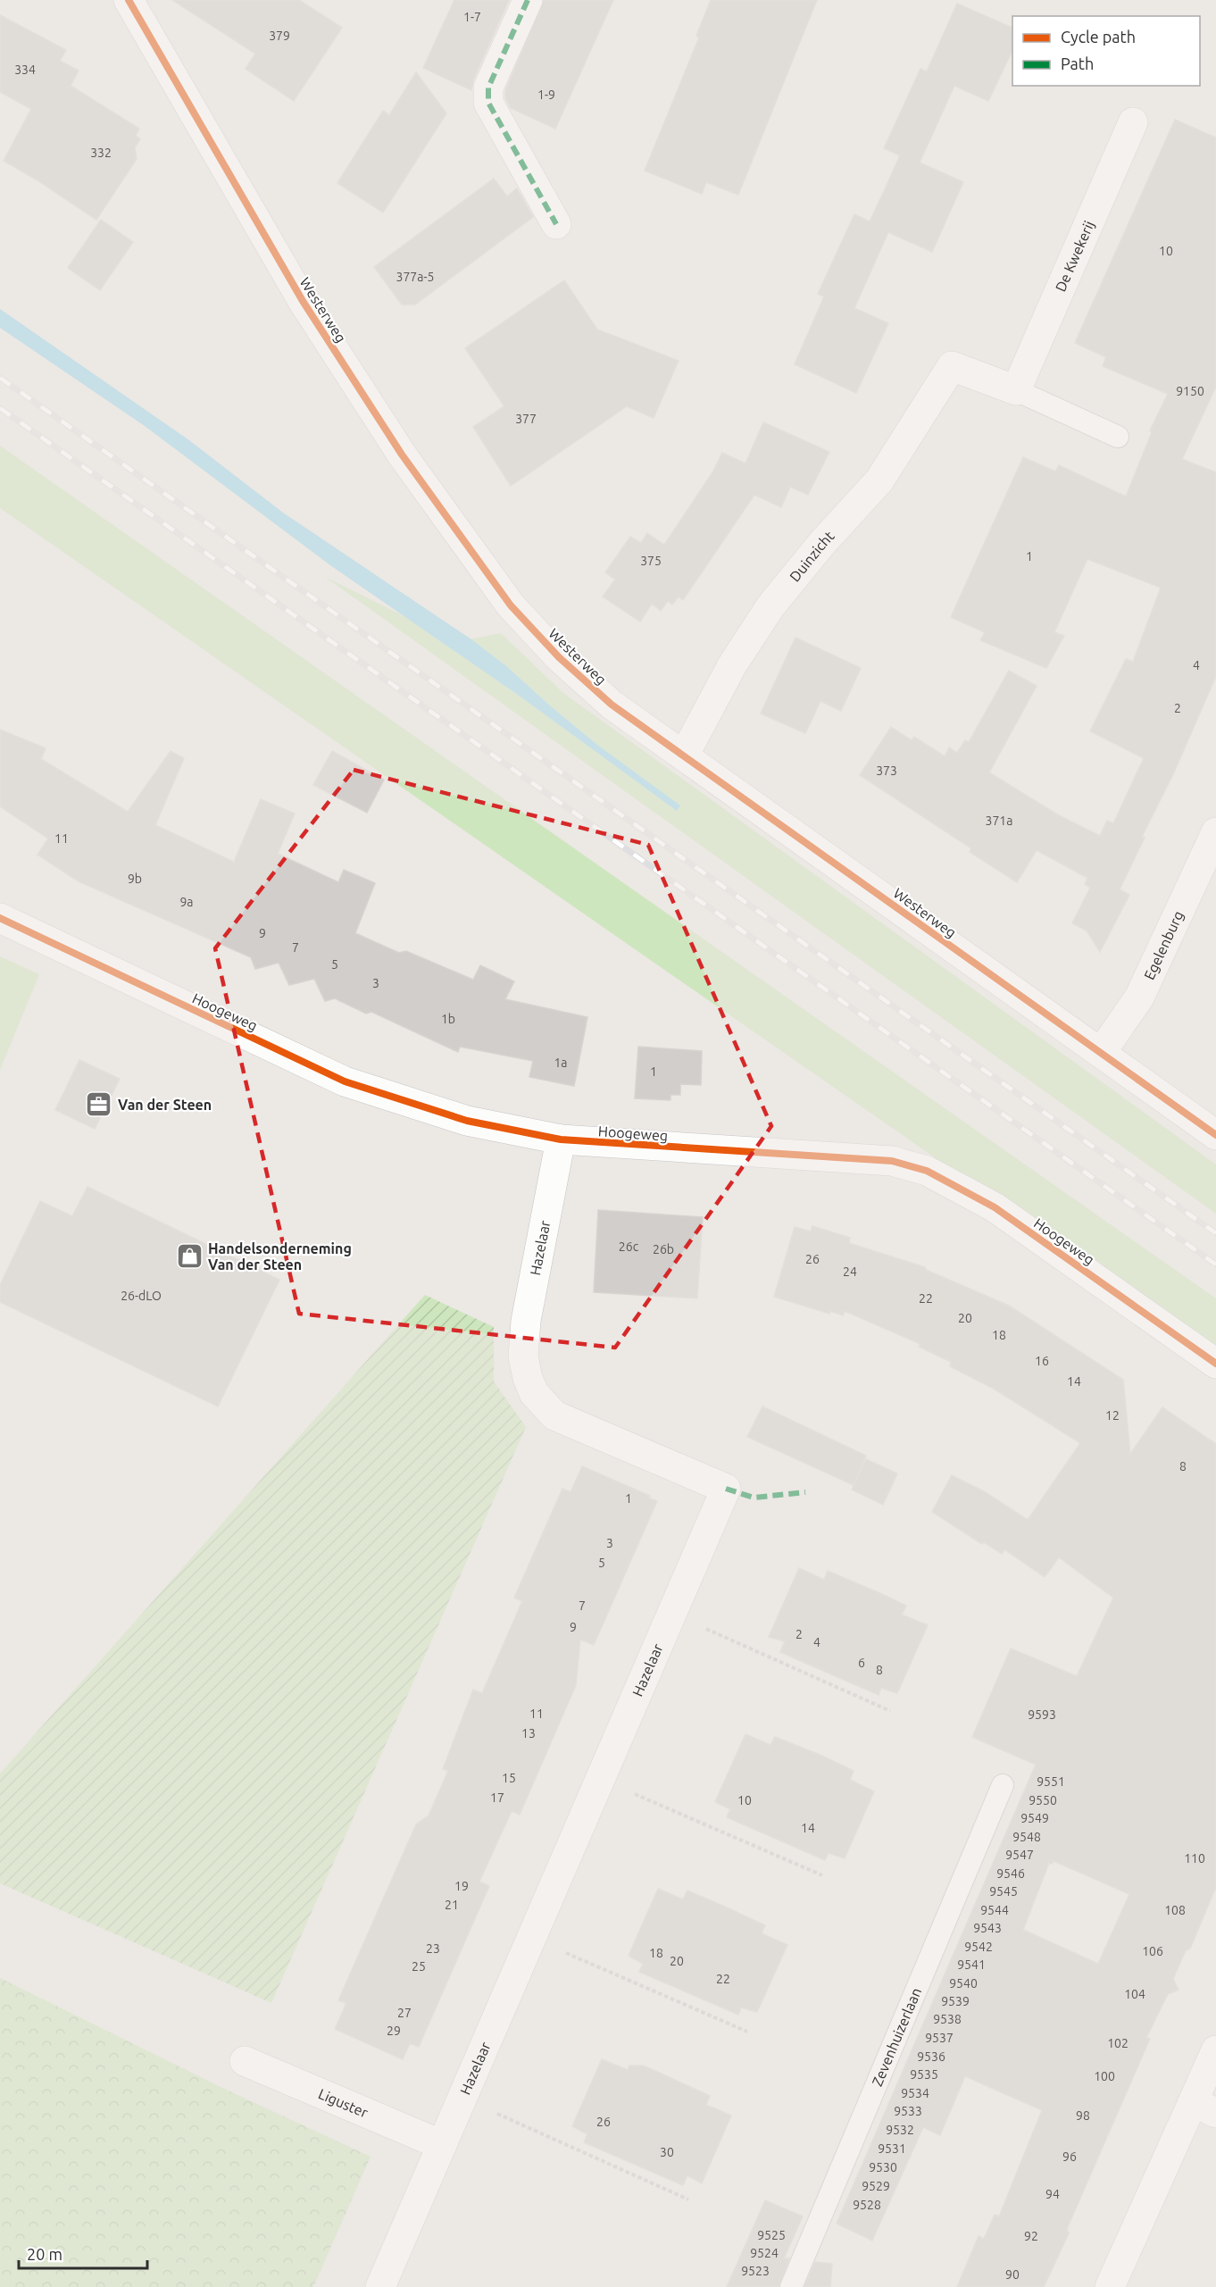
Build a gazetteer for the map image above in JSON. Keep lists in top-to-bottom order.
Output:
{
  "streets": {
    "street": [
      "De Kwekerij",
      "Westerweg",
      "Duinzicht",
      "Egelenburg",
      "Hoogeweg",
      "Hazelaar",
      "Liguster"
    ],
    "lane": ["Zevenhuizerlaan"]
  },
  "crossings": [
    ["De Kwekerij", "Duinzicht"],
    ["Westerweg", "Duinzicht"],
    ["Westerweg", "Egelenburg"],
    ["Hoogeweg", "Hazelaar"],
    ["Hazelaar", "Liguster"]
  ],
  "places": {
    "office": ["Van der Steen"],
    "shop": ["Handelsonderneming Van der Steen"]
  },
  "house_numbers": [
    "1-7",
    "379",
    "334",
    "1-9",
    "332",
    "10",
    "377a-5",
    "9150",
    "377",
    "1",
    "375",
    "4",
    "2",
    "373",
    "371a",
    "11",
    "9b",
    "9a",
    "9",
    "7",
    "5",
    "3",
    "1b",
    "1a",
    "1",
    "26c",
    "26b",
    "26",
    "24",
    "26-dLO",
    "22",
    "20",
    "18",
    "16",
    "14",
    "12",
    "8",
    "1",
    "3",
    "5",
    "7",
    "9",
    "2",
    "4",
    "6",
    "8",
    "11",
    "9593",
    "13",
    "15",
    "9551",
    "17",
    "10",
    "9550",
    "9549",
    "14",
    "9548",
    "9547",
    "110",
    "9546",
    "19",
    "9545",
    "21",
    "9544",
    "108",
    "9543",
    "9542",
    "23",
    "106",
    "18",
    "20",
    "9541",
    "25",
    "22",
    "9540",
    "104",
    "9539",
    "27",
    "9538",
    "29",
    "9537",
    "102",
    "9536",
    "9535",
    "100",
    "9534",
    "9533",
    "98",
    "26",
    "9532",
    "9531",
    "30",
    "96",
    "9530",
    "9529",
    "94",
    "9528",
    "9525",
    "92",
    "9524",
    "9523",
    "90"
  ],
  "legend": ["Cycle path", "Path"],
  "scale_bar": "20 m"
}
